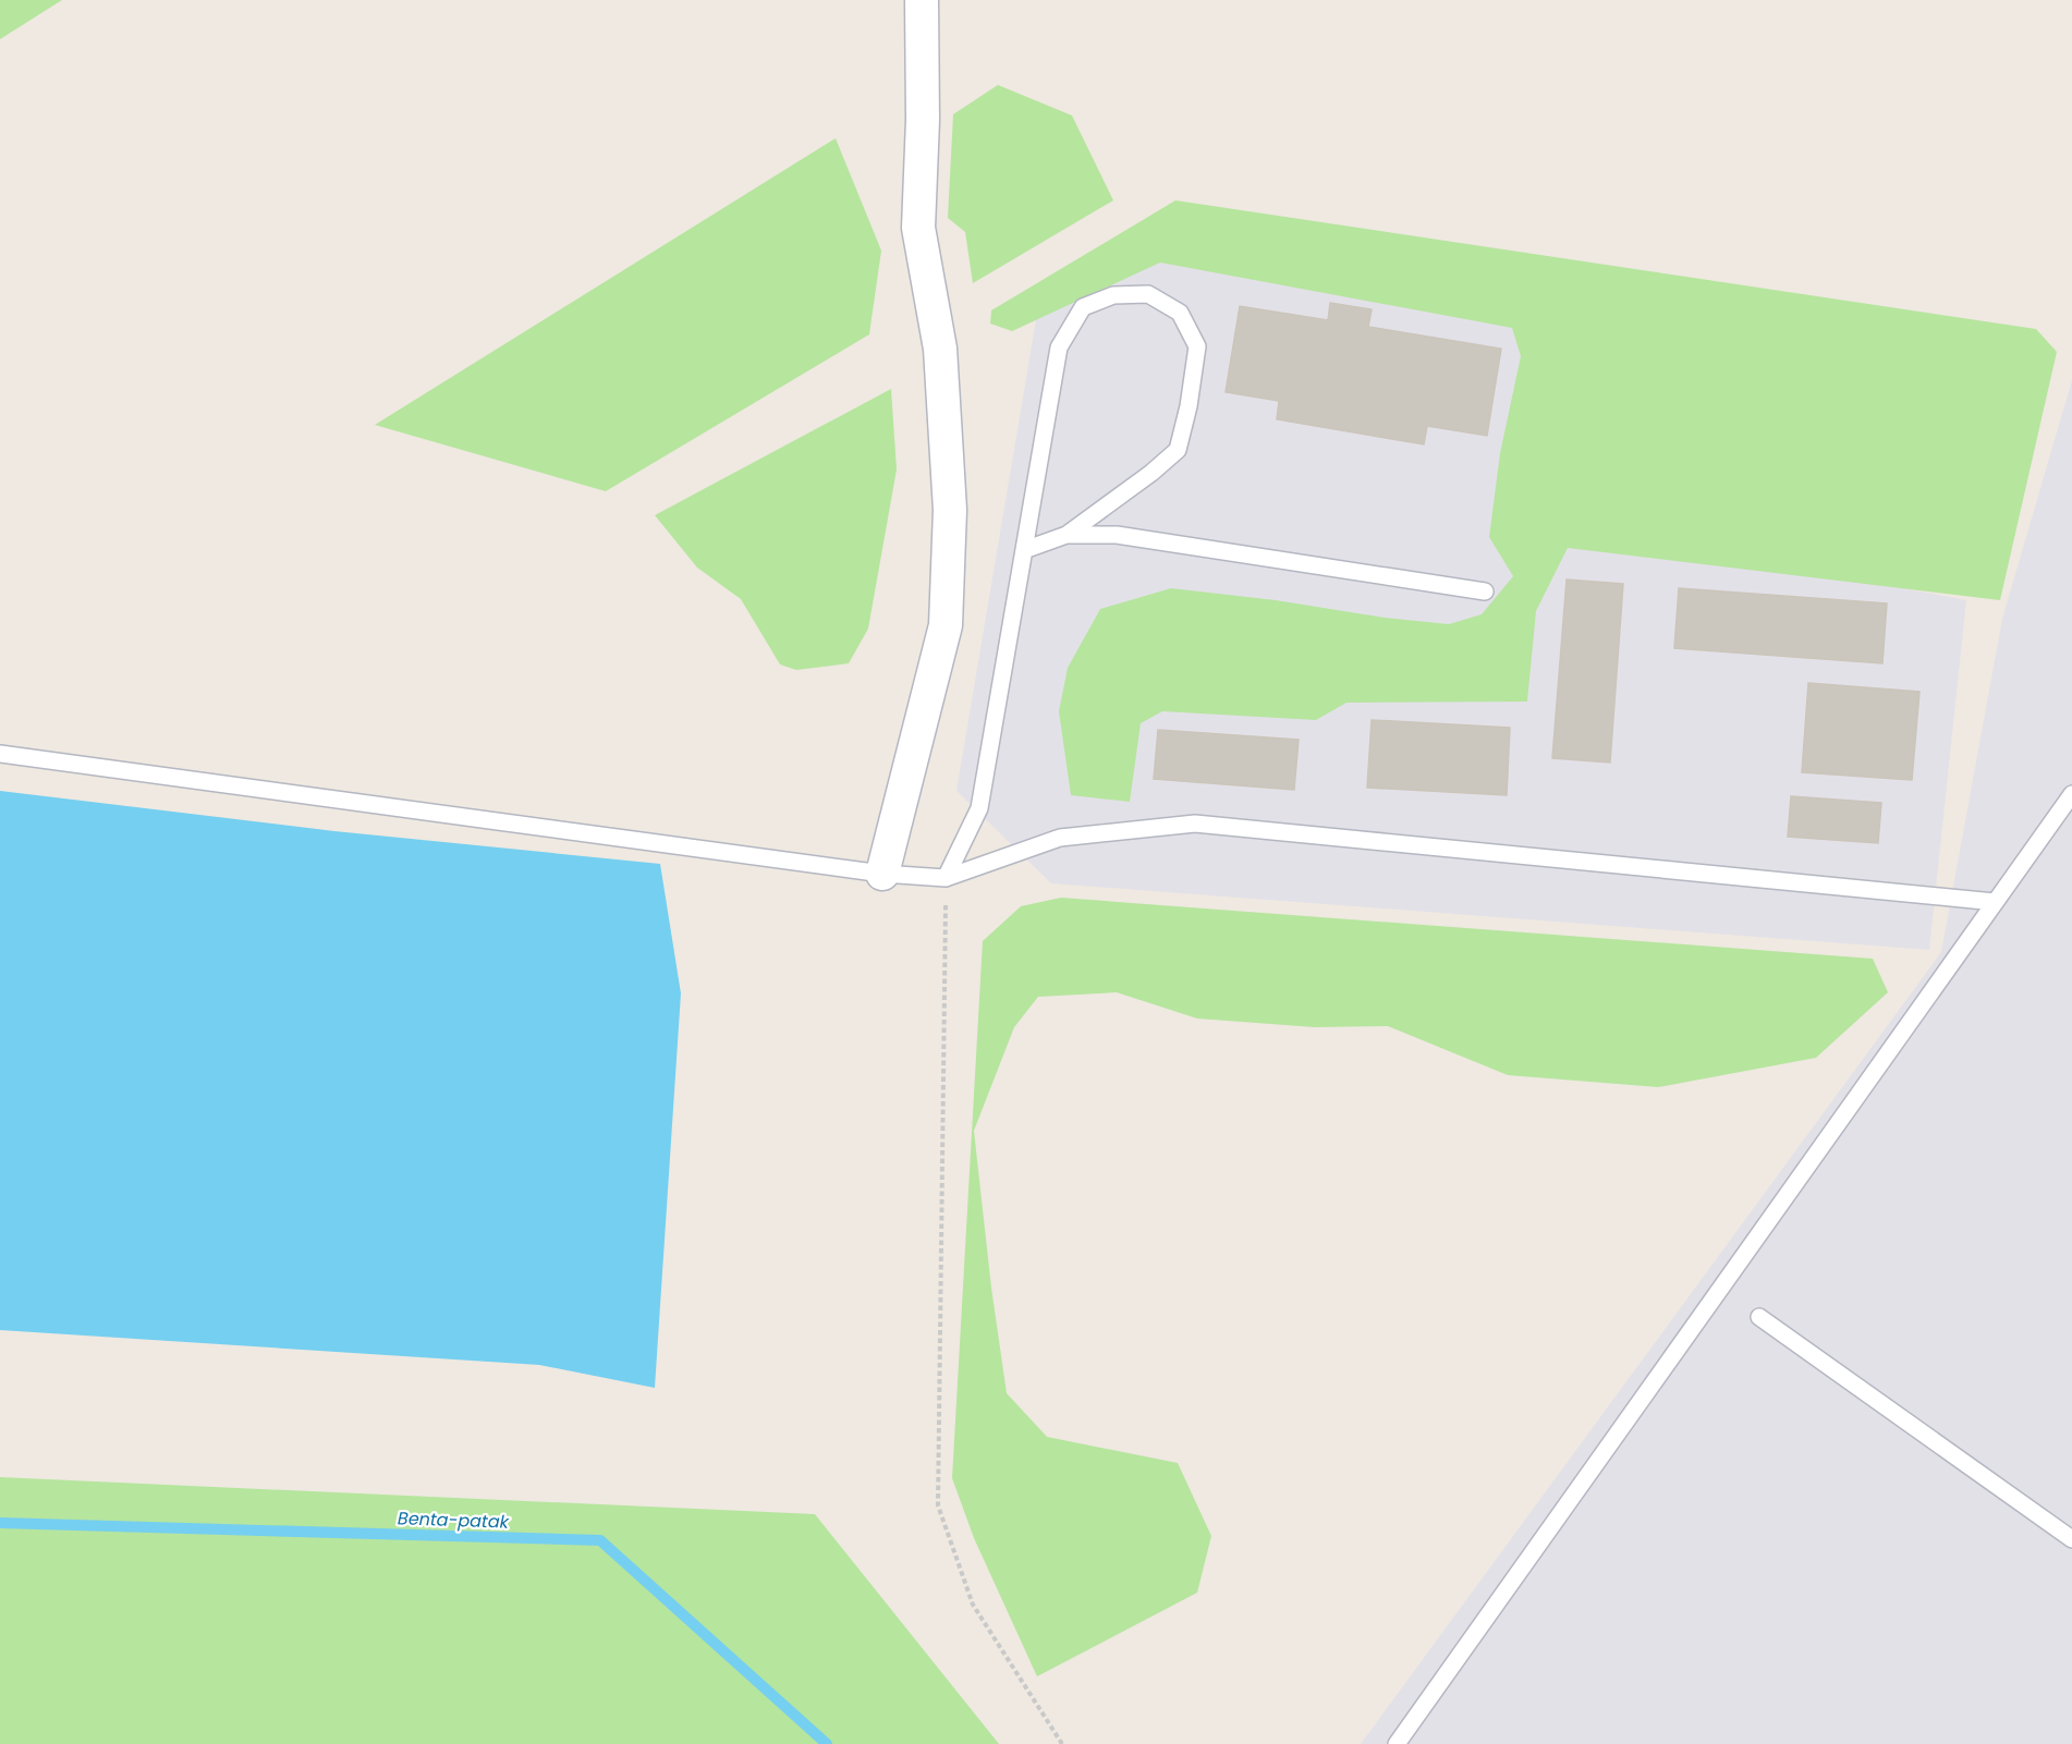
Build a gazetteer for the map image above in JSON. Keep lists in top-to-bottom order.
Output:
{
  "water": ["Benta-patak"]
}
